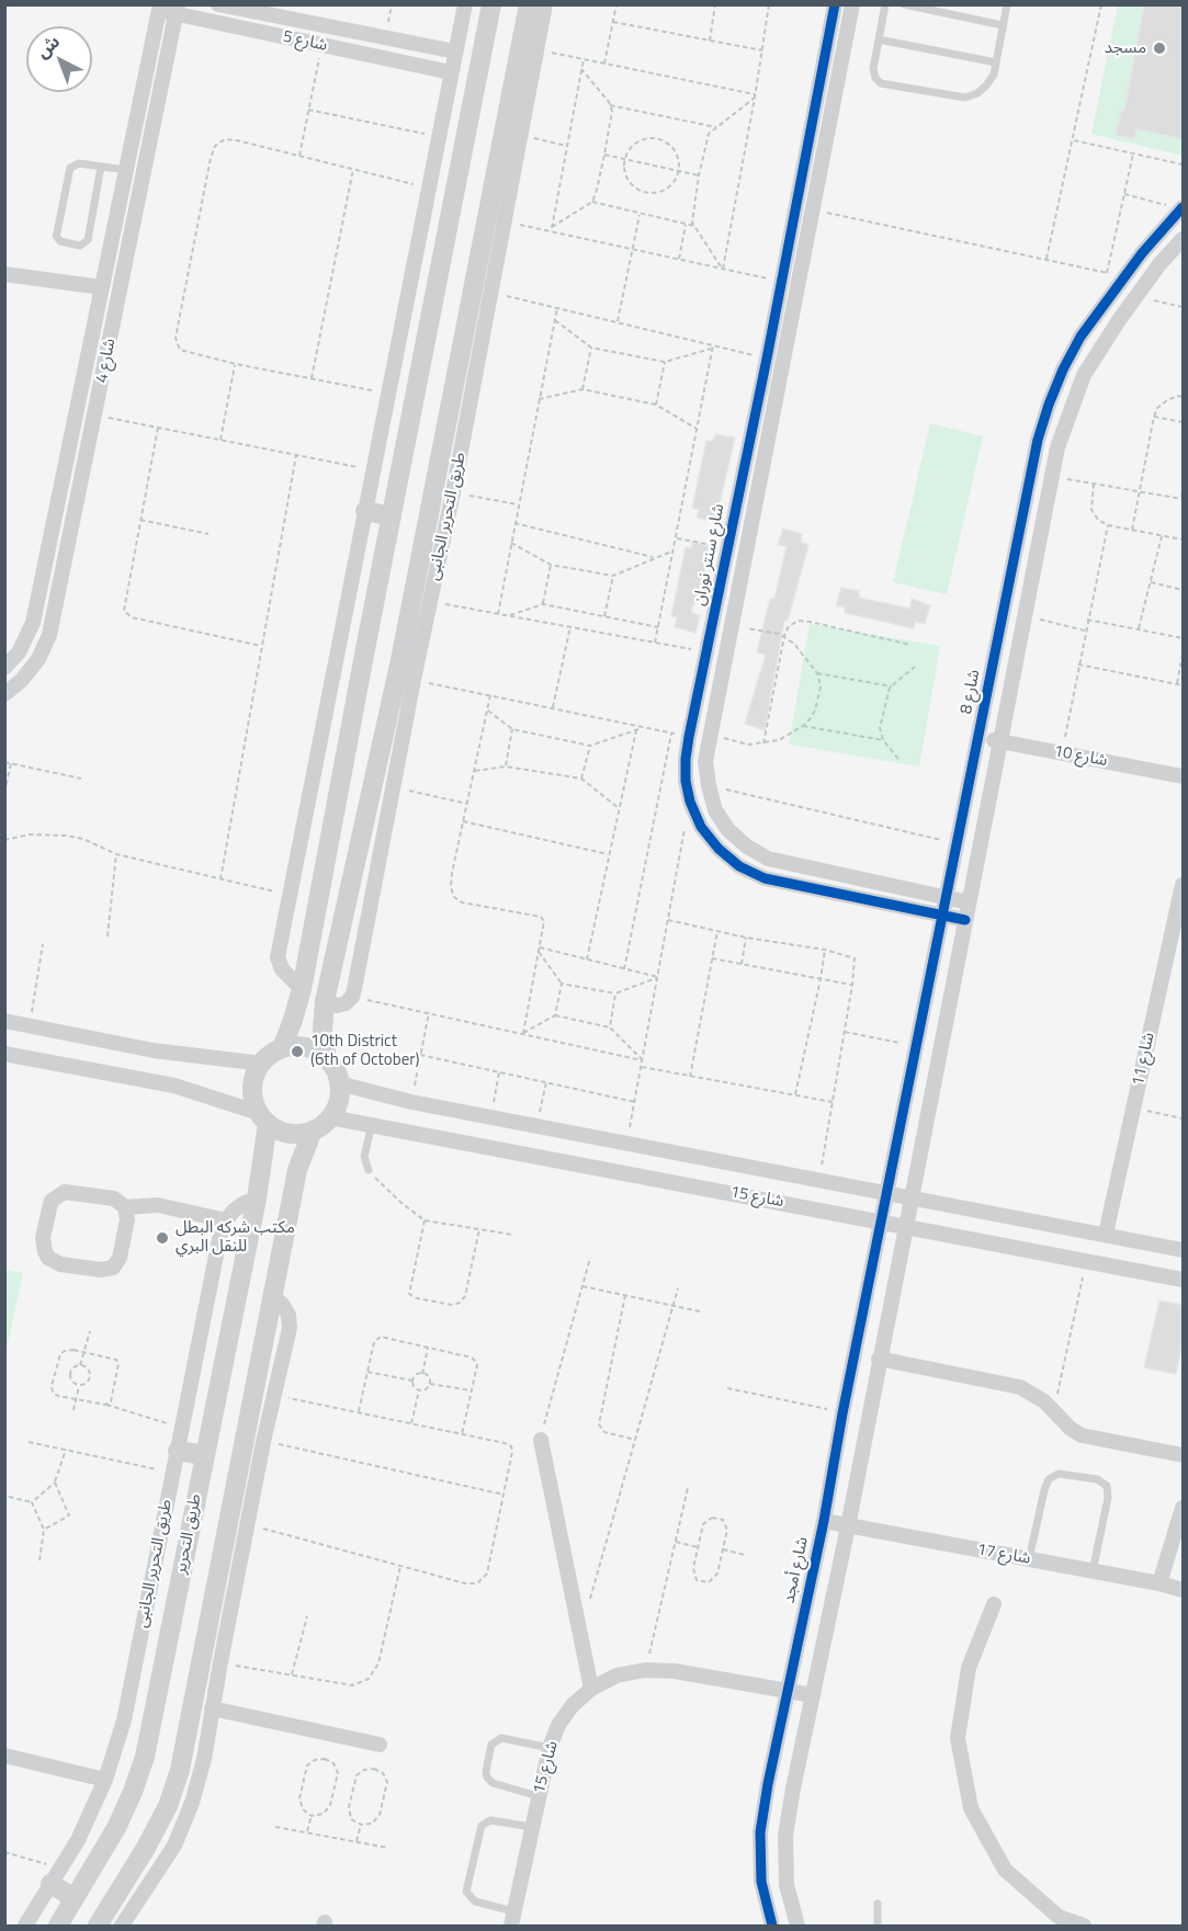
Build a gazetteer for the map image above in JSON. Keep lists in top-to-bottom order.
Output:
{
  "streets": {
    "street": [
      "شارع 5",
      "شارع 4",
      "طريق التحرير الجانبى",
      "شارع سنتر نوران",
      "شارع 8",
      "شارع 10",
      "شارع 11",
      "شارع 15",
      "طريق التحرير",
      "شارع 17",
      "شارع أمجد"
    ]
  },
  "crossings": [
    ["شارع 5", "شارع 4"],
    ["شارع سنتر نوران", "شارع 8"],
    ["شارع 8", "شارع 10"],
    ["شارع 8", "شارع 15"],
    ["شارع 8", "شارع أمجد"],
    ["شارع 11", "شارع 15"],
    ["شارع 15", "طريق التحرير"],
    ["شارع 15", "شارع أمجد"],
    ["شارع 17", "شارع أمجد"]
  ],
  "places": ["مسجد", "10th District (6th of October)", "مكتب شركه البطل للنقل البري"],
  "north": "top left"
}
